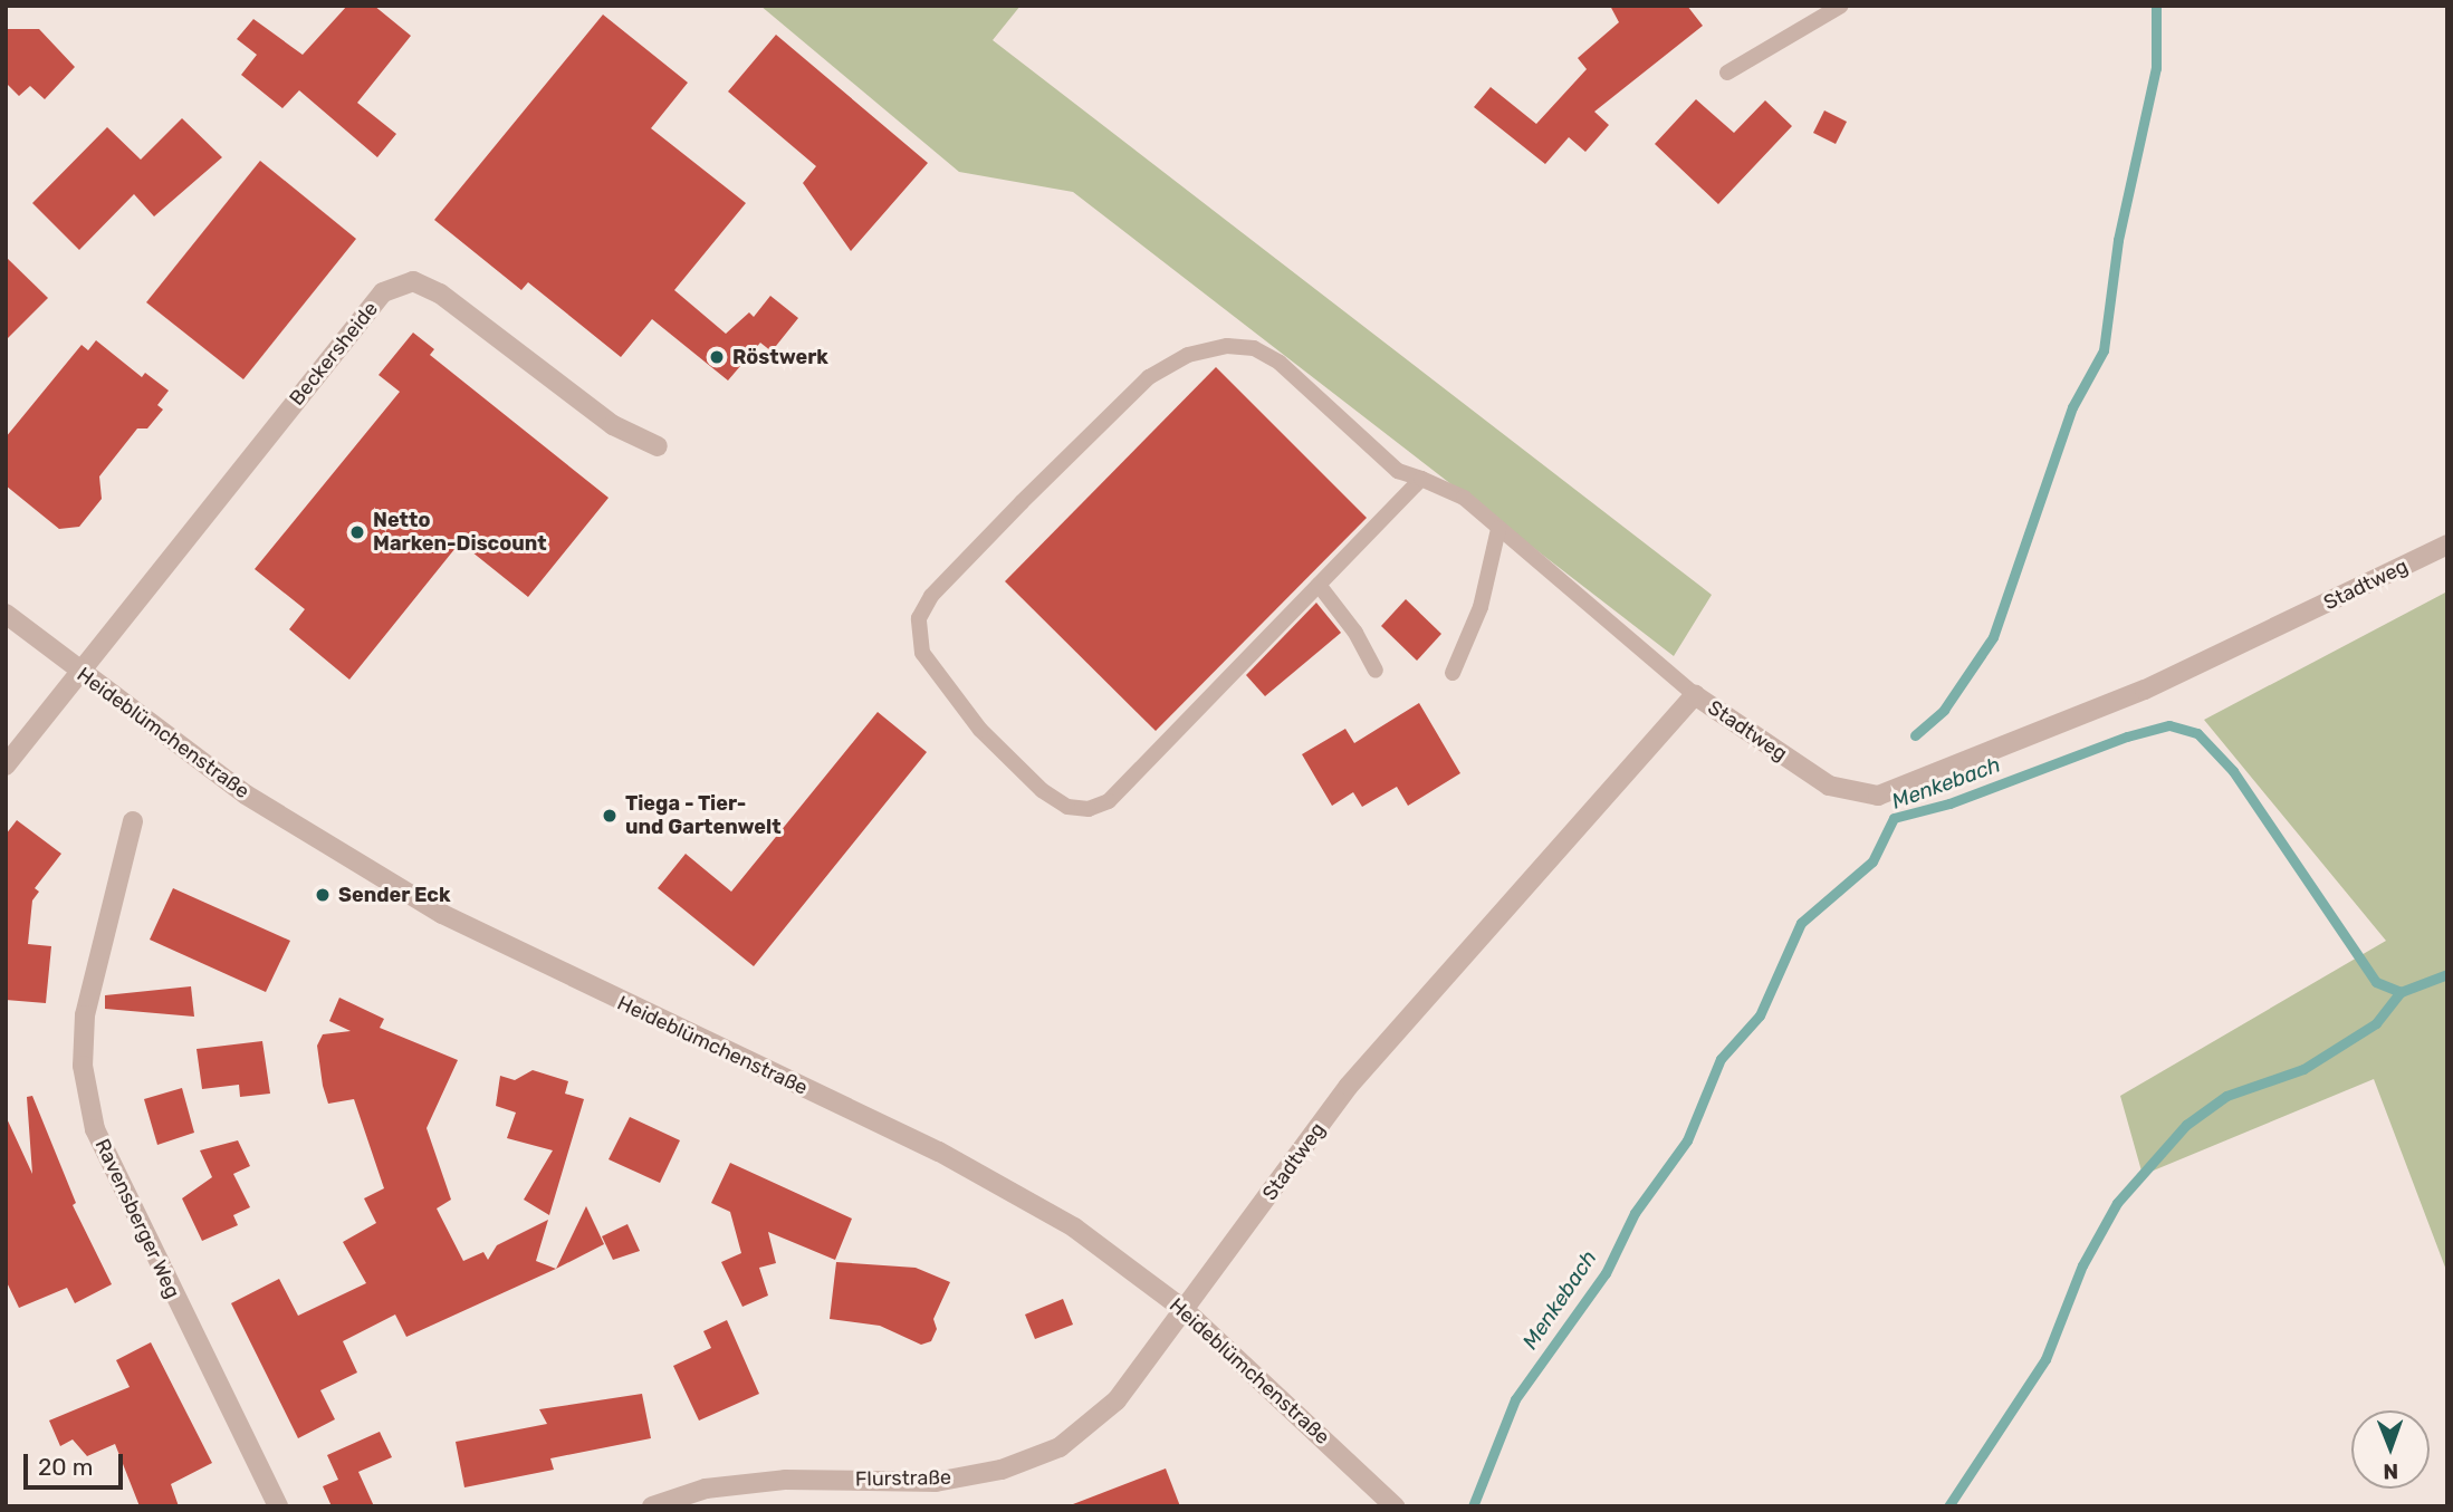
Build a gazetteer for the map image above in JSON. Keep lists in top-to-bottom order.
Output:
{
  "streets": {
    "street": [
      "Beckersheide",
      "Stadtweg",
      "Heideblümchenstraße",
      "Ravensberger Weg",
      "Flurstraße"
    ]
  },
  "crossings": [
    ["Beckersheide", "Heideblümchenstraße"],
    ["Stadtweg", "Heideblümchenstraße"],
    ["Stadtweg", "Flurstraße"],
    ["Heideblümchenstraße", "Flurstraße"]
  ],
  "water": ["Menkebach"],
  "places": [
    "Röstwerk",
    "Netto Marken-Discount",
    "Tiega - Tier- und Gartenwelt",
    "Sender Eck"
  ],
  "scale_bar": "20 m",
  "north": "bottom"
}
